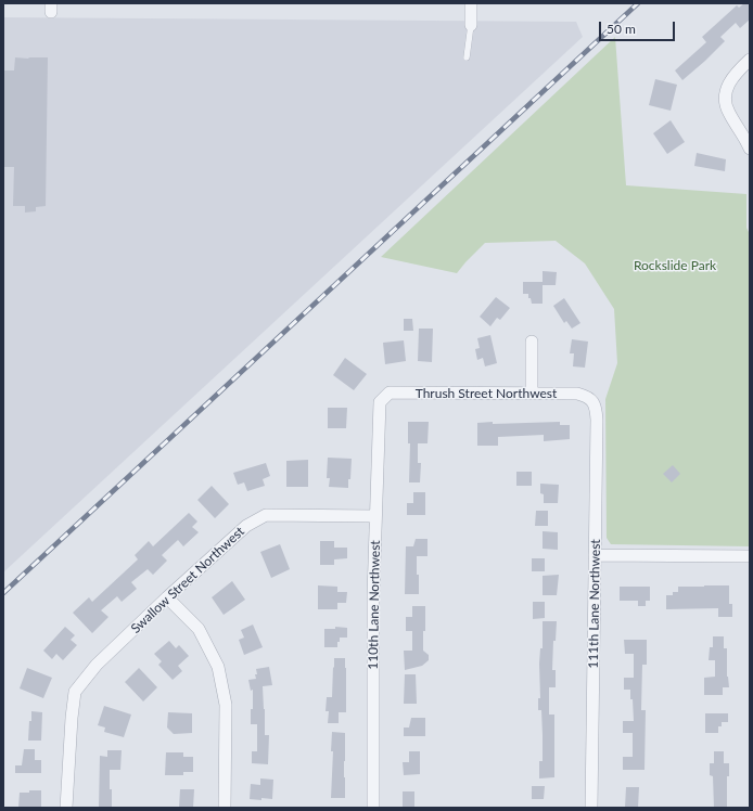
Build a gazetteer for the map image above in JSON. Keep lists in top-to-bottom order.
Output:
{
  "streets": {
    "street": [
      "Thrush Street Northwest",
      "Swallow Street Northwest",
      "111th Lane Northwest",
      "110th Lane Northwest"
    ]
  },
  "crossings": [
    ["Thrush Street Northwest", "111th Lane Northwest"],
    ["Thrush Street Northwest", "110th Lane Northwest"],
    ["Swallow Street Northwest", "110th Lane Northwest"]
  ],
  "parks": ["Rockslide Park"],
  "scale_bar": "50 m"
}
